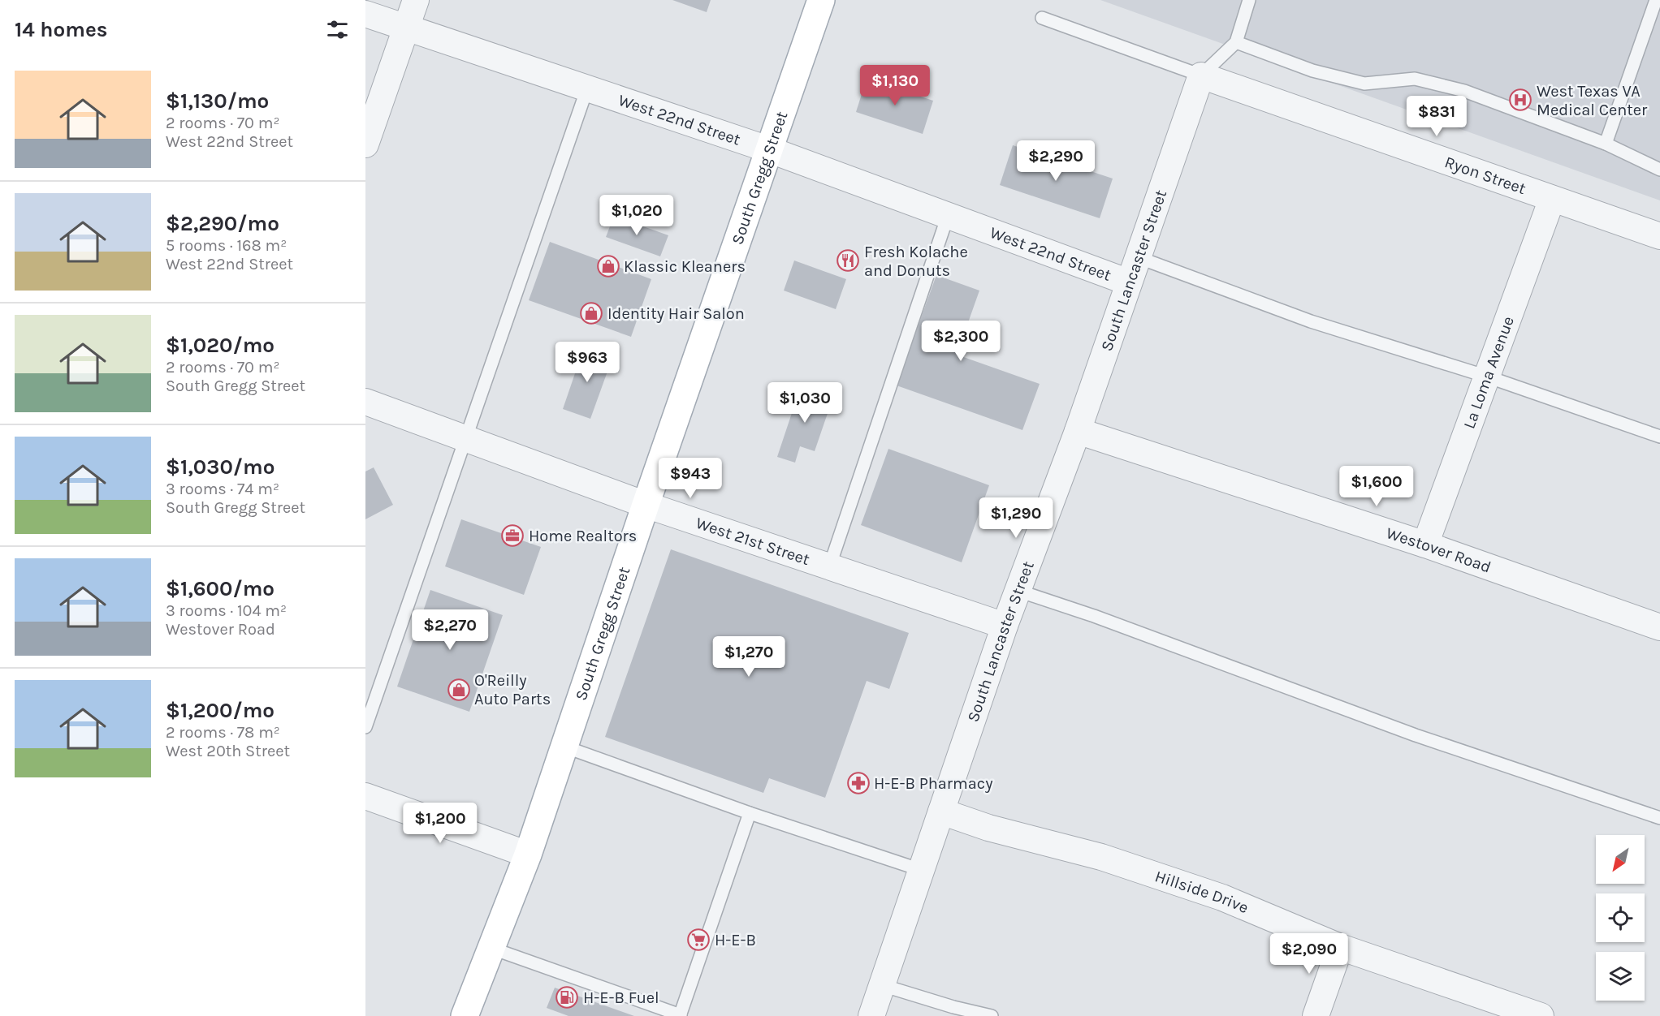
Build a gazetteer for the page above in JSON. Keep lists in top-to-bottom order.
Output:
{
  "streets": {
    "main road": ["South Gregg Street"],
    "street": [
      "West 22nd Street",
      "Ryon Street",
      "South Lancaster Street",
      "La Loma Avenue",
      "West 21st Street",
      "Westover Road",
      "Hillside Drive"
    ]
  },
  "crossings": [
    ["West 22nd Street", "South Gregg Street"],
    ["West 22nd Street", "South Lancaster Street"],
    ["Ryon Street", "South Lancaster Street"],
    ["Ryon Street", "La Loma Avenue"],
    ["South Gregg Street", "West 21st Street"],
    ["South Lancaster Street", "West 21st Street"],
    ["South Lancaster Street", "Westover Road"],
    ["South Lancaster Street", "Hillside Drive"],
    ["La Loma Avenue", "Westover Road"]
  ],
  "places": {
    "hospital": ["West Texas VA Medical Center"],
    "restaurant": ["Fresh Kolache and Donuts"],
    "shop": ["Klassic Kleaners", "Identity Hair Salon", "O'Reilly Auto Parts"],
    "office": ["Home Realtors"],
    "pharmacy": ["H-E-B Pharmacy"],
    "supermarket": ["H-E-B"],
    "fuel station": ["H-E-B Fuel"]
  },
  "north": "bottom left",
  "page": {
    "heading": "14 homes",
    "list": [
      {
        "name": "$1,130/mo",
        "note": "2 rooms · 70 m² · West 22nd Street"
      },
      {
        "name": "$2,290/mo",
        "note": "5 rooms · 168 m² · West 22nd Street"
      },
      {
        "name": "$1,020/mo",
        "note": "2 rooms · 70 m² · South Gregg Street"
      },
      {
        "name": "$1,030/mo",
        "note": "3 rooms · 74 m² · South Gregg Street"
      },
      {
        "name": "$1,600/mo",
        "note": "3 rooms · 104 m² · Westover Road"
      },
      {
        "name": "$1,200/mo",
        "note": "2 rooms · 78 m² · West 20th Street"
      }
    ],
    "price": [
      "$1,130",
      "$831",
      "$2,290",
      "$1,020",
      "$2,300",
      "$963",
      "$1,030",
      "$943",
      "$1,600",
      "$1,290",
      "$2,270",
      "$1,270",
      "$1,200",
      "$2,090"
    ]
  }
}
